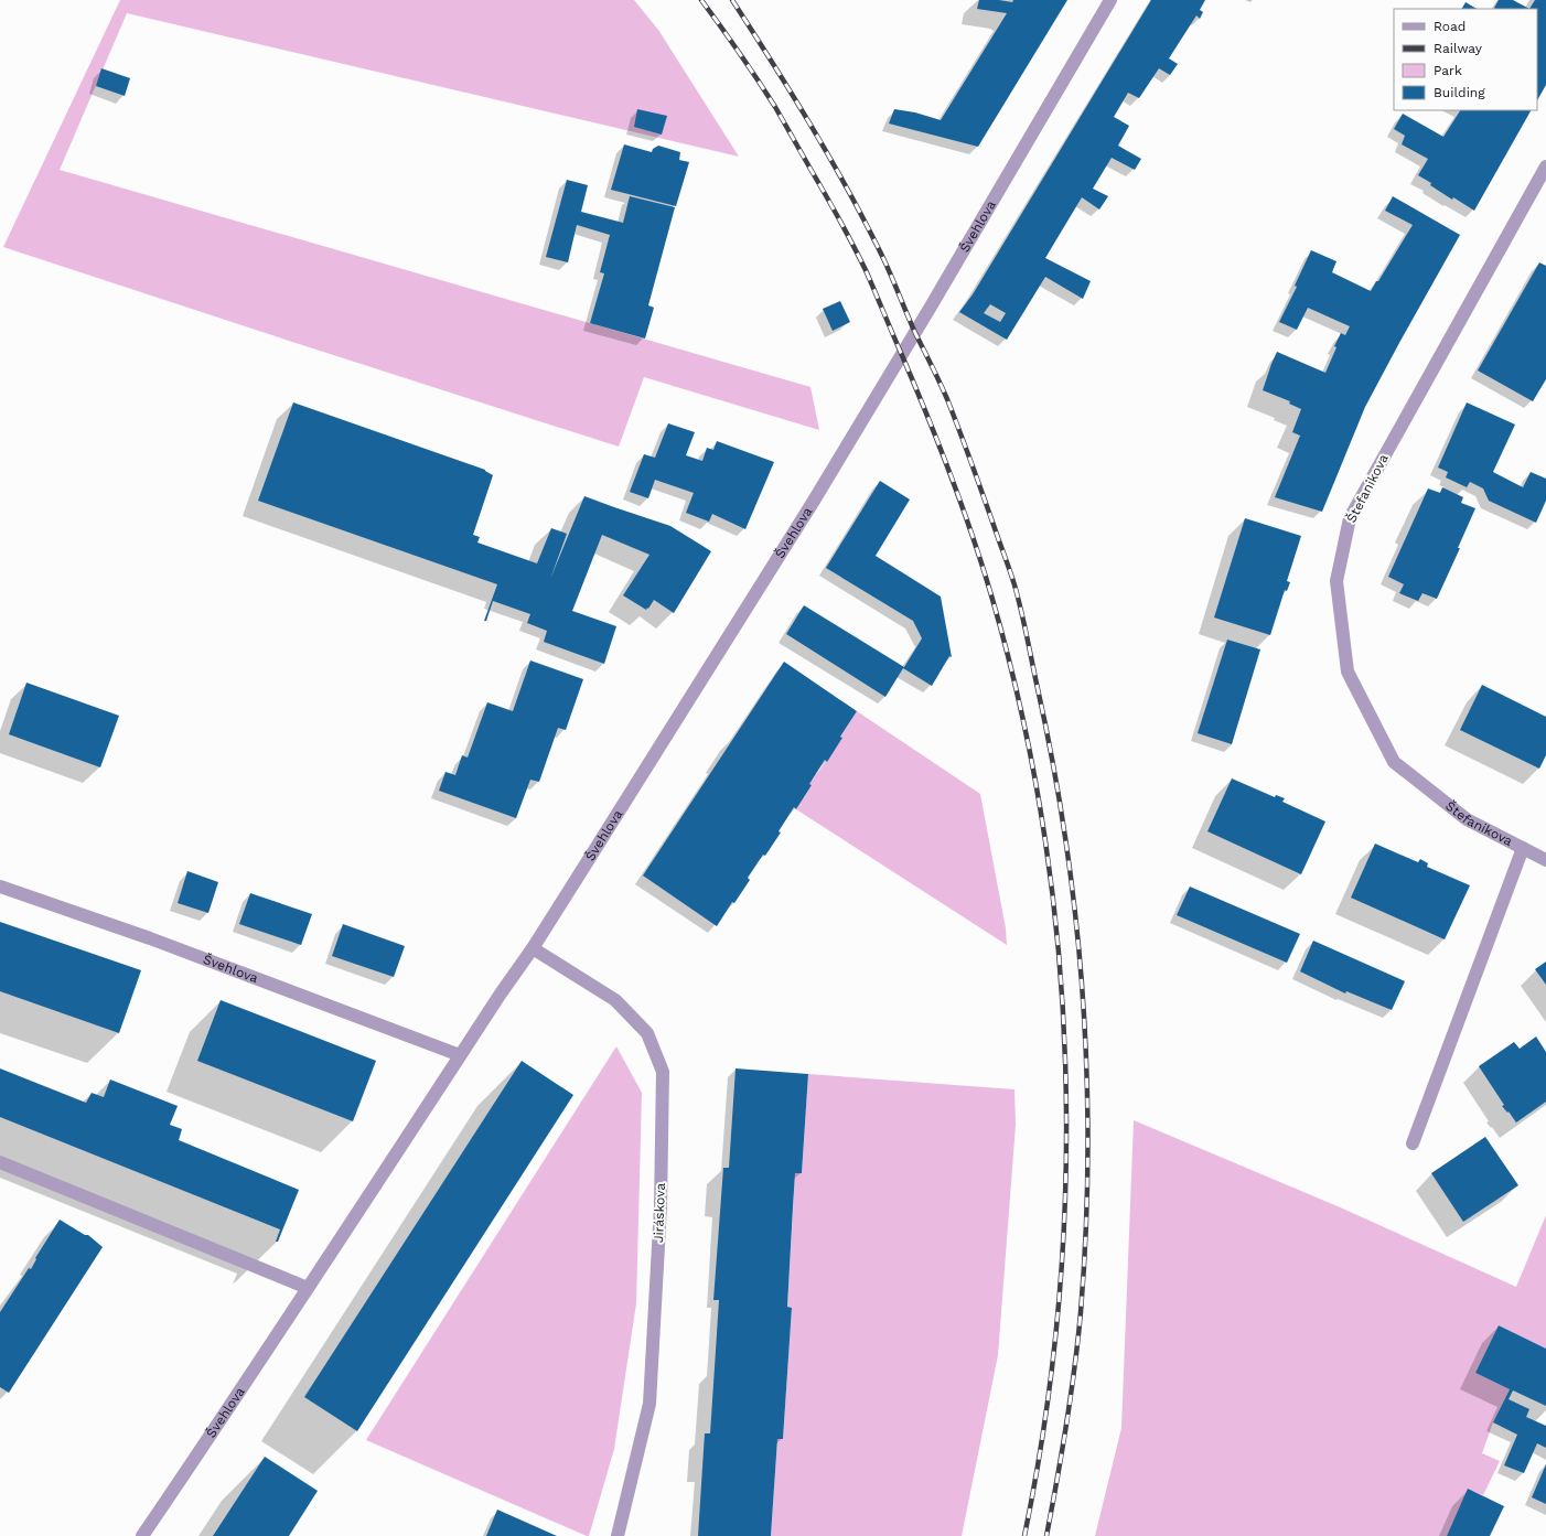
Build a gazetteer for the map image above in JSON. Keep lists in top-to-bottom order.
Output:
{
  "streets": {
    "street": ["Švehlova", "Štefanikova", "Jiráskova"]
  },
  "crossings": [
    ["Švehlova", "Jiráskova"]
  ],
  "legend": [
    "Road",
    "Railway",
    "Park",
    "Building"
  ]
}
